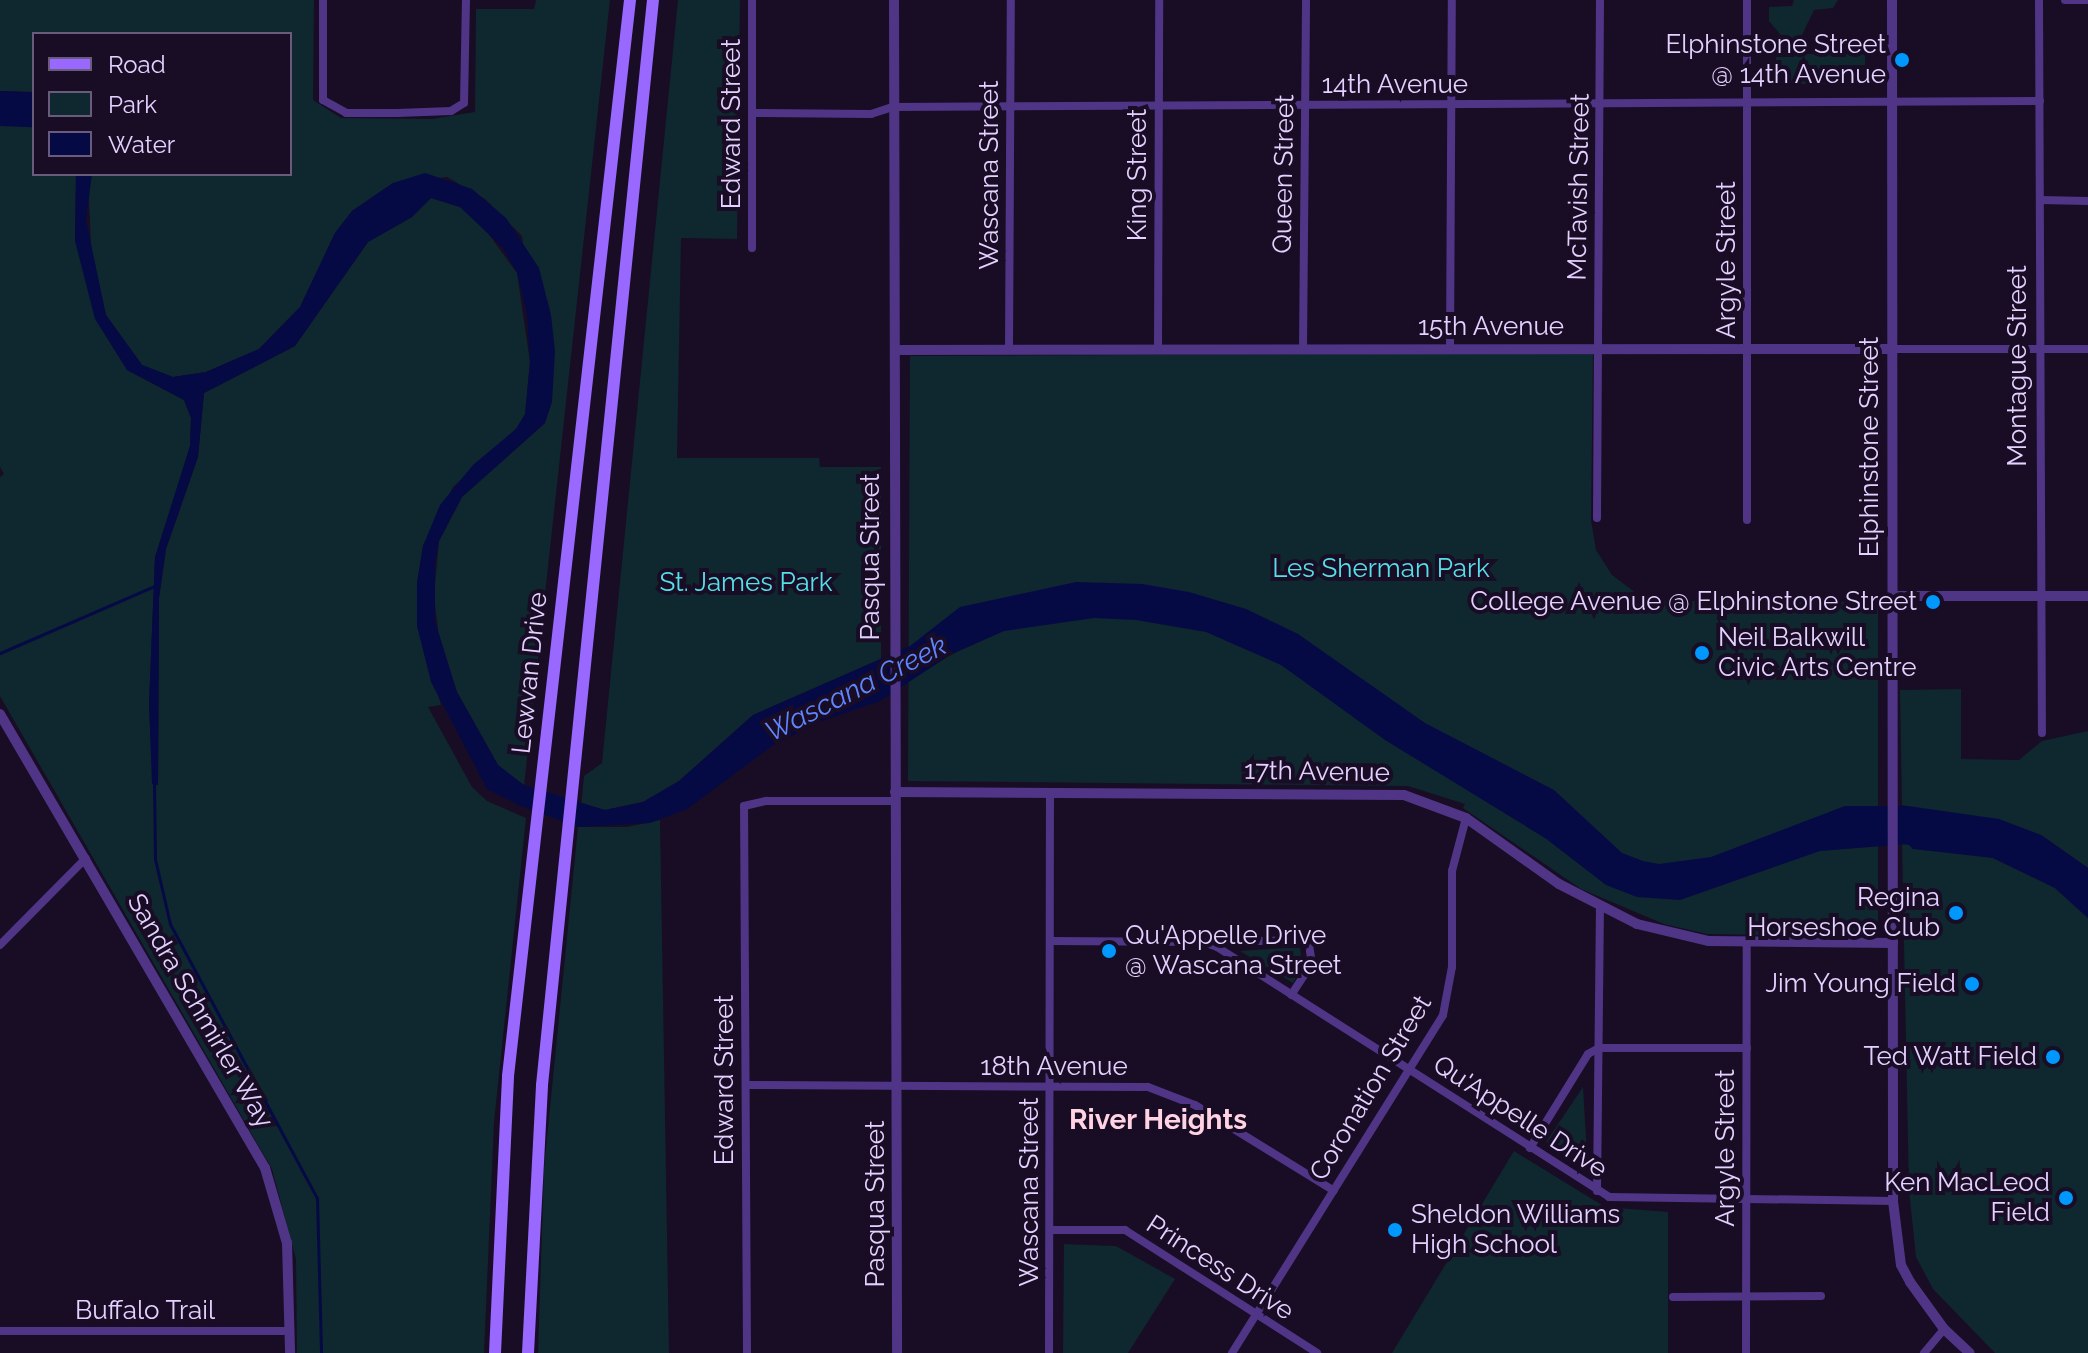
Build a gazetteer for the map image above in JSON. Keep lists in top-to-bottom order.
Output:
{
  "streets": {
    "main road": ["Lewvan Drive"],
    "street": [
      "14th Avenue",
      "Edward Street",
      "Queen Street",
      "Wascana Street",
      "King Street",
      "McTavish Street",
      "Argyle Street",
      "15th Avenue",
      "Montague Street",
      "Elphinstone Street",
      "Pasqua Street",
      "17th Avenue",
      "Sandra Schmirler Way",
      "18th Avenue",
      "Coronation Street",
      "Qu'Appelle Drive",
      "Princess Drive",
      "Buffalo Trail"
    ]
  },
  "crossings": [
    ["14th Avenue", "Edward Street"],
    ["14th Avenue", "Queen Street"],
    ["14th Avenue", "Wascana Street"],
    ["14th Avenue", "King Street"],
    ["14th Avenue", "McTavish Street"],
    ["14th Avenue", "Argyle Street"],
    ["14th Avenue", "Montague Street"],
    ["14th Avenue", "Elphinstone Street"],
    ["14th Avenue", "Pasqua Street"],
    ["Edward Street", "17th Avenue"],
    ["Edward Street", "18th Avenue"],
    ["Queen Street", "15th Avenue"],
    ["Wascana Street", "15th Avenue"],
    ["Wascana Street", "17th Avenue"],
    ["Wascana Street", "18th Avenue"],
    ["Wascana Street", "Princess Drive"],
    ["King Street", "15th Avenue"],
    ["McTavish Street", "15th Avenue"],
    ["Argyle Street", "15th Avenue"],
    ["Argyle Street", "17th Avenue"],
    ["Argyle Street", "Qu'Appelle Drive"],
    ["15th Avenue", "Montague Street"],
    ["15th Avenue", "Elphinstone Street"],
    ["15th Avenue", "Pasqua Street"],
    ["Elphinstone Street", "17th Avenue"],
    ["Elphinstone Street", "Qu'Appelle Drive"],
    ["Pasqua Street", "17th Avenue"],
    ["Pasqua Street", "18th Avenue"],
    ["17th Avenue", "Coronation Street"],
    ["Sandra Schmirler Way", "Buffalo Trail"],
    ["18th Avenue", "Coronation Street"],
    ["Coronation Street", "Qu'Appelle Drive"],
    ["Coronation Street", "Princess Drive"]
  ],
  "districts": ["River Heights"],
  "water": ["Wascana Creek"],
  "parks": ["Les Sherman Park", "St. James Park"],
  "places": [
    "Elphinstone Street @ 14th Avenue",
    "College Avenue @ Elphinstone Street",
    "Neil Balkwill Civic Arts Centre",
    "Regina Horseshoe Club",
    "Qu'Appelle Drive @ Wascana Street",
    "Jim Young Field",
    "Ted Watt Field",
    "Ken MacLeod Field",
    "Sheldon Williams High School"
  ],
  "legend": ["Road", "Park", "Water"]
}
